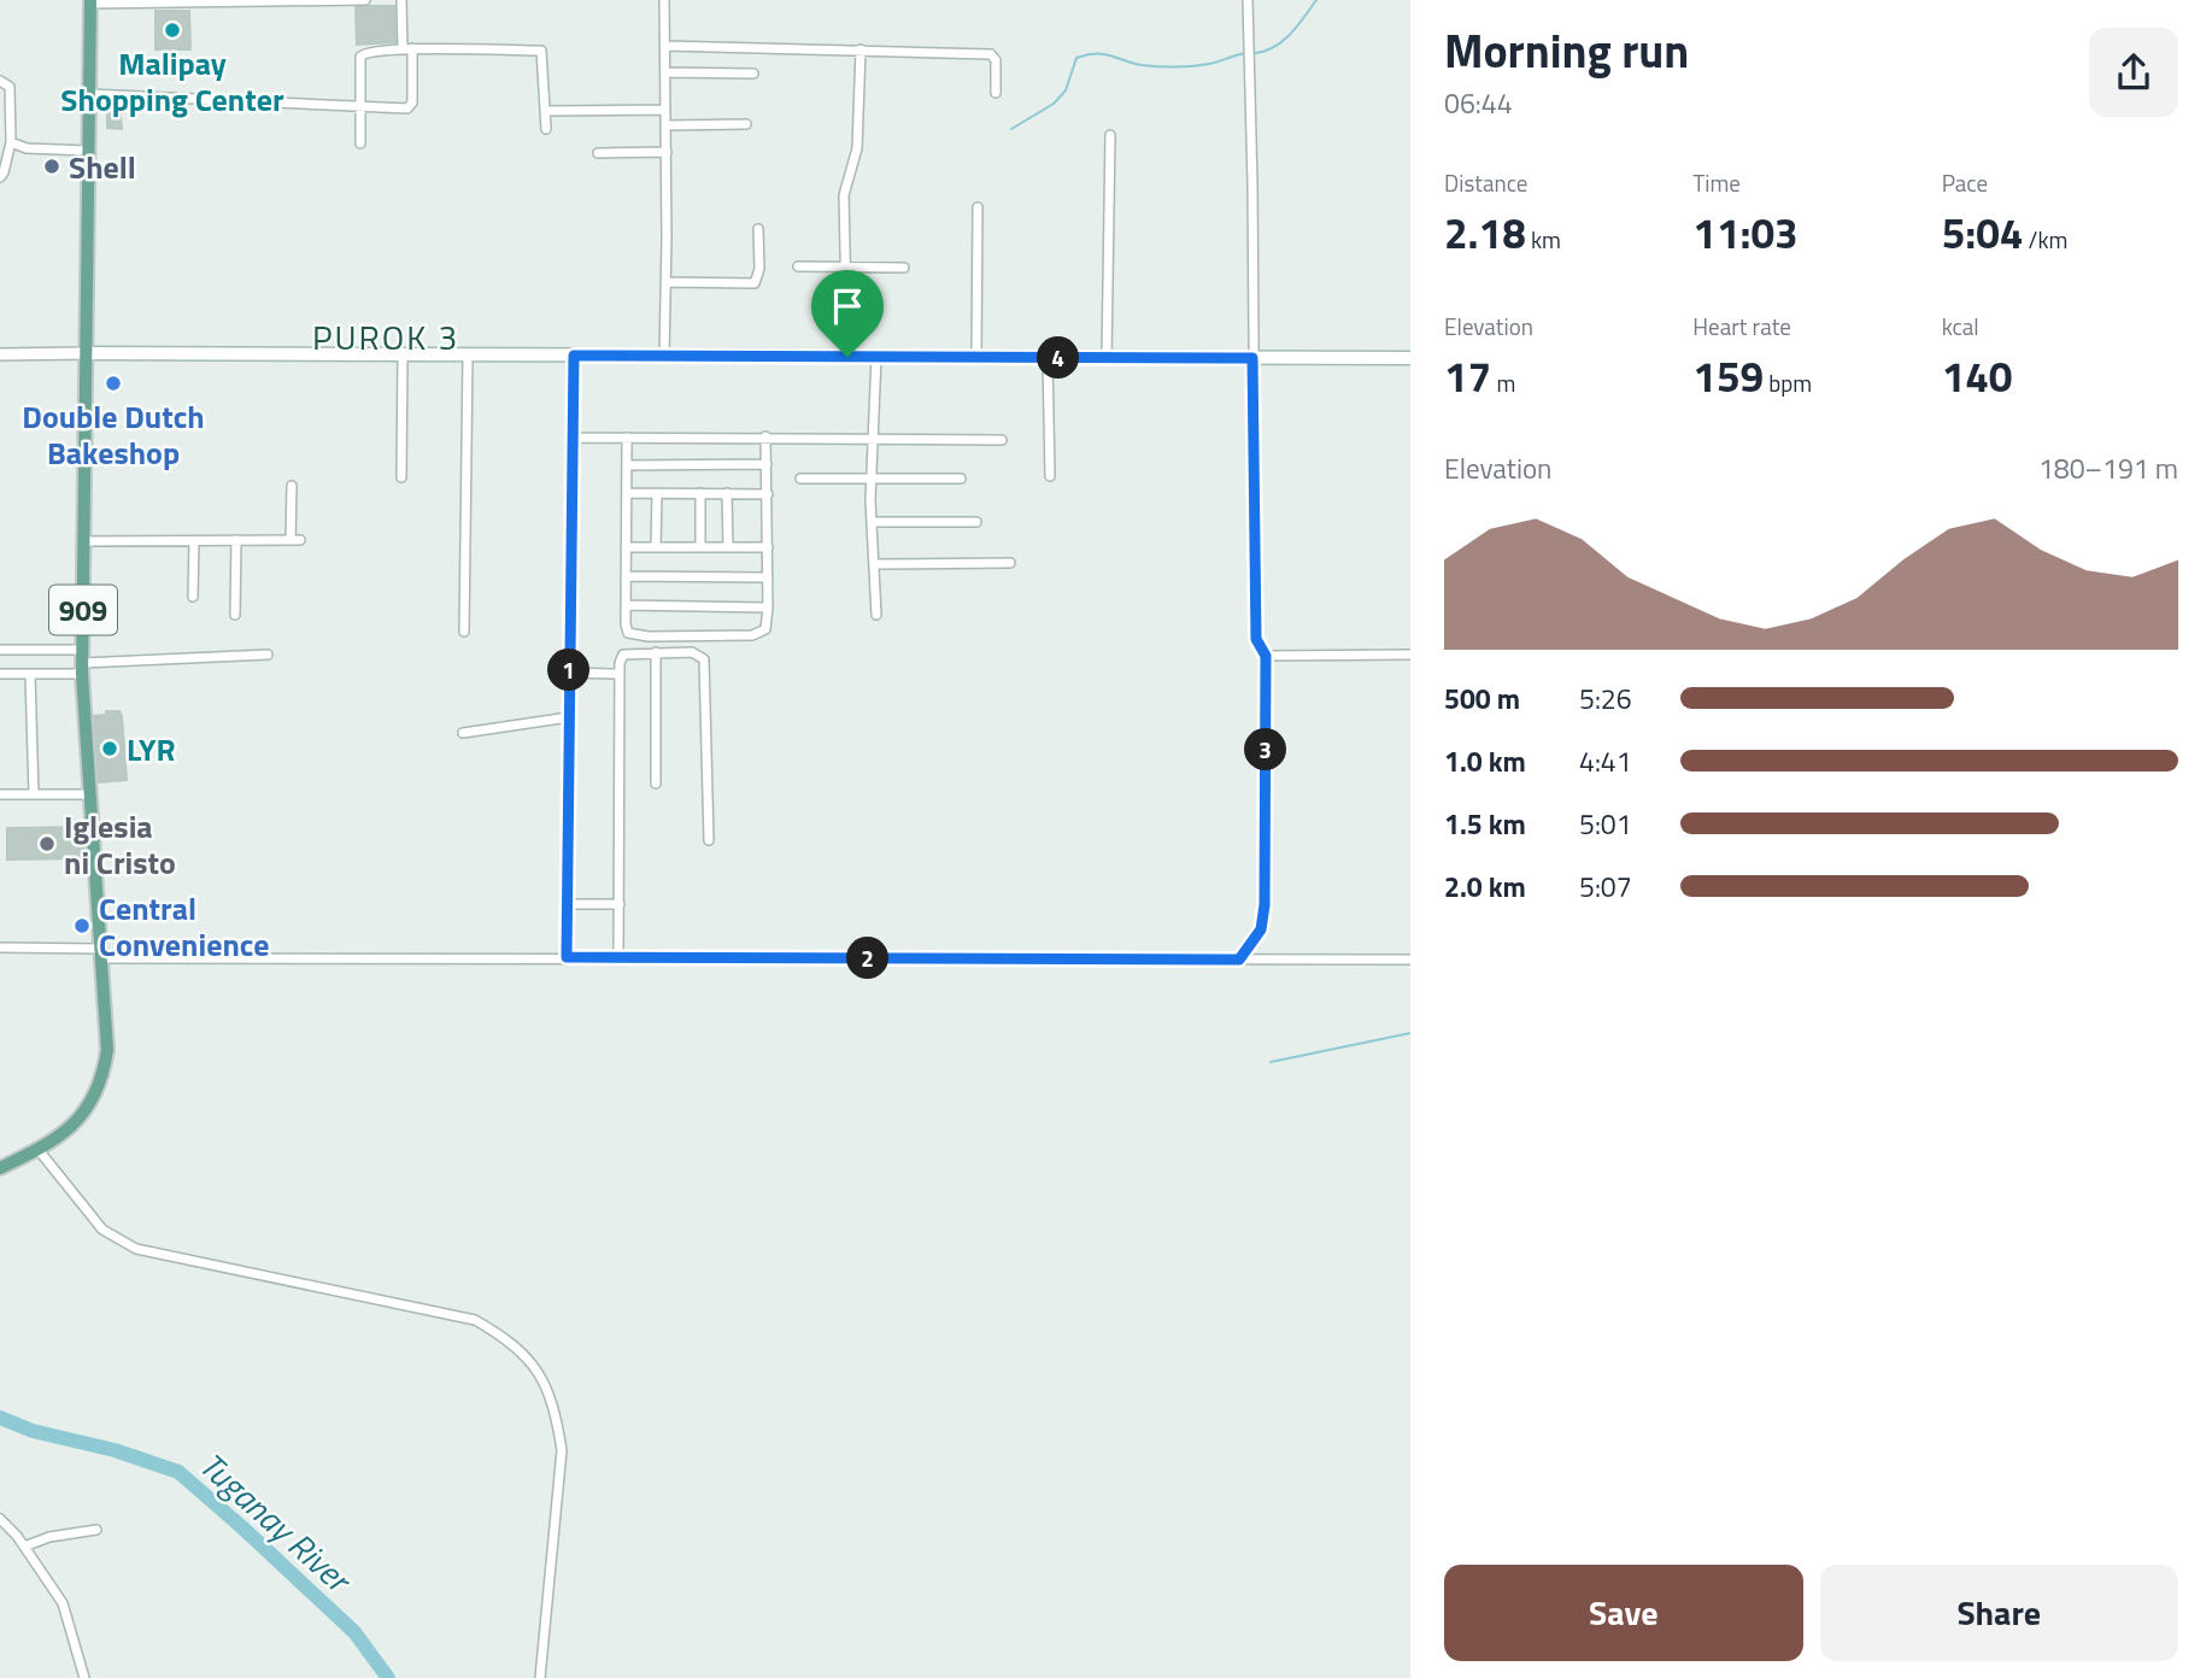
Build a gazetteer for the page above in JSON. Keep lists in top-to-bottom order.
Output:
{
  "streets": {
    "main road": ["909"]
  },
  "districts": ["PUROK 3"],
  "water": ["Tuganay River"],
  "places": [
    "Malipay Shopping Center",
    "Shell",
    "Double Dutch Bakeshop",
    "LYR",
    "Iglesia ni Cristo",
    "Central Convenience"
  ],
  "page": {
    "heading": ["Morning run", "06:44"],
    "stats": [
      ["Distance", "2.18 km"],
      ["Time", "11:03"],
      ["Pace", "5:04 /km"],
      ["Elevation", "17 m"],
      ["Heart rate", "159 bpm"],
      ["kcal", "140"]
    ],
    "pins": [
      "4",
      "1",
      "3",
      "2"
    ],
    "chart": ["Elevation", "180–191 m"],
    "list": [
      {
        "name": "500 m",
        "note": "5:26"
      },
      {
        "name": "1.0 km",
        "note": "4:41"
      },
      {
        "name": "1.5 km",
        "note": "5:01"
      },
      {
        "name": "2.0 km",
        "note": "5:07"
      }
    ],
    "buttons": ["Save", "Share"]
  }
}
